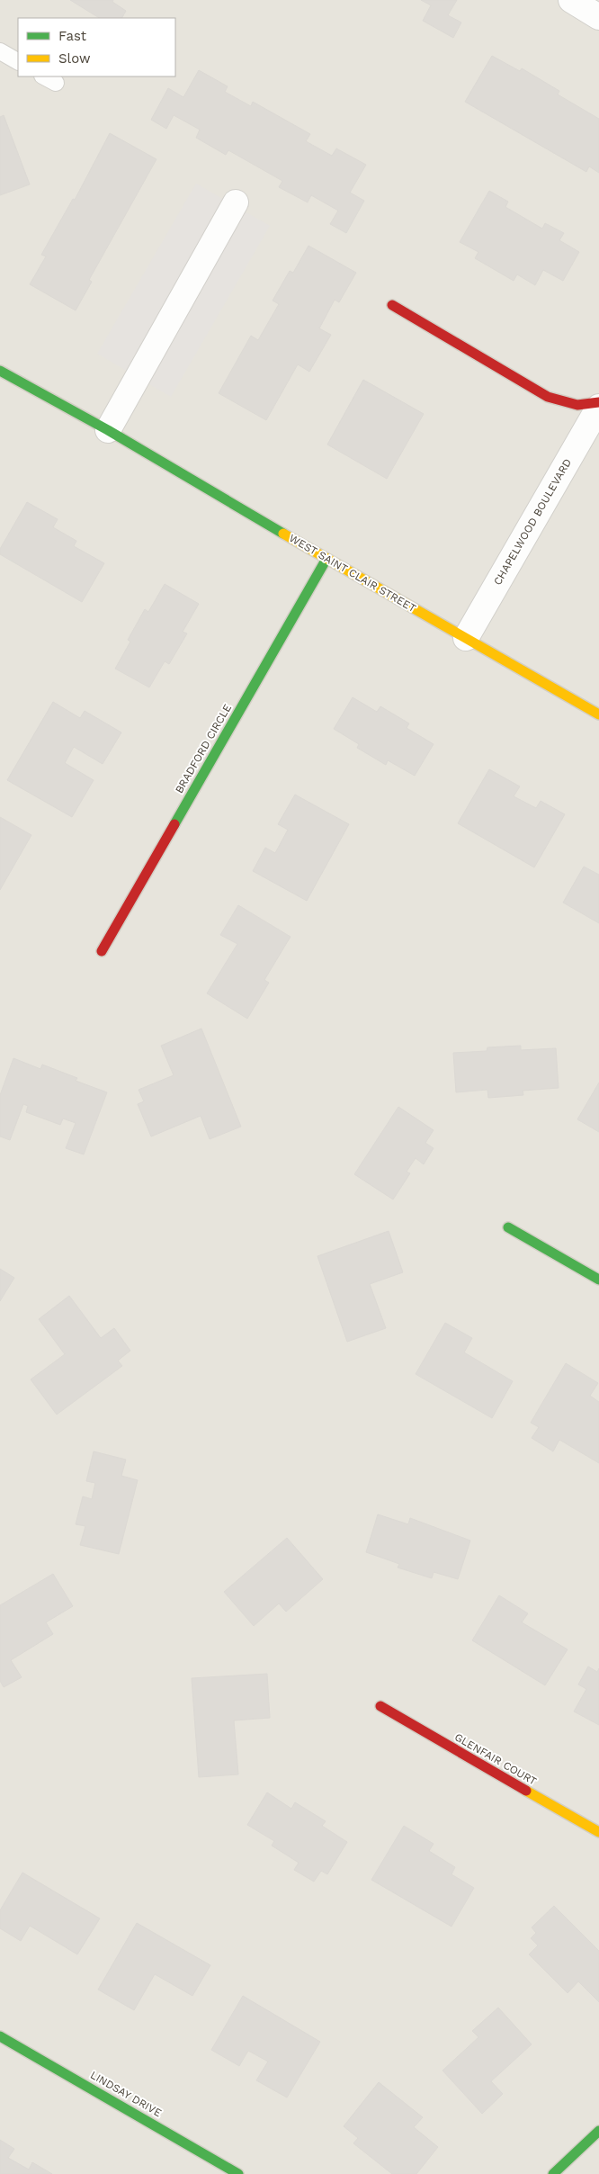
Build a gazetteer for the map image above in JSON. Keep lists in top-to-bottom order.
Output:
{
  "streets": {
    "street": [
      "CHAPELWOOD BOULEVARD",
      "WEST SAINT CLAIR STREET",
      "BRADFORD CIRCLE",
      "GLENFAIR COURT",
      "LINDSAY DRIVE"
    ]
  },
  "crossings": [
    ["CHAPELWOOD BOULEVARD", "WEST SAINT CLAIR STREET"],
    ["WEST SAINT CLAIR STREET", "BRADFORD CIRCLE"]
  ],
  "legend": ["Fast", "Slow"]
}
